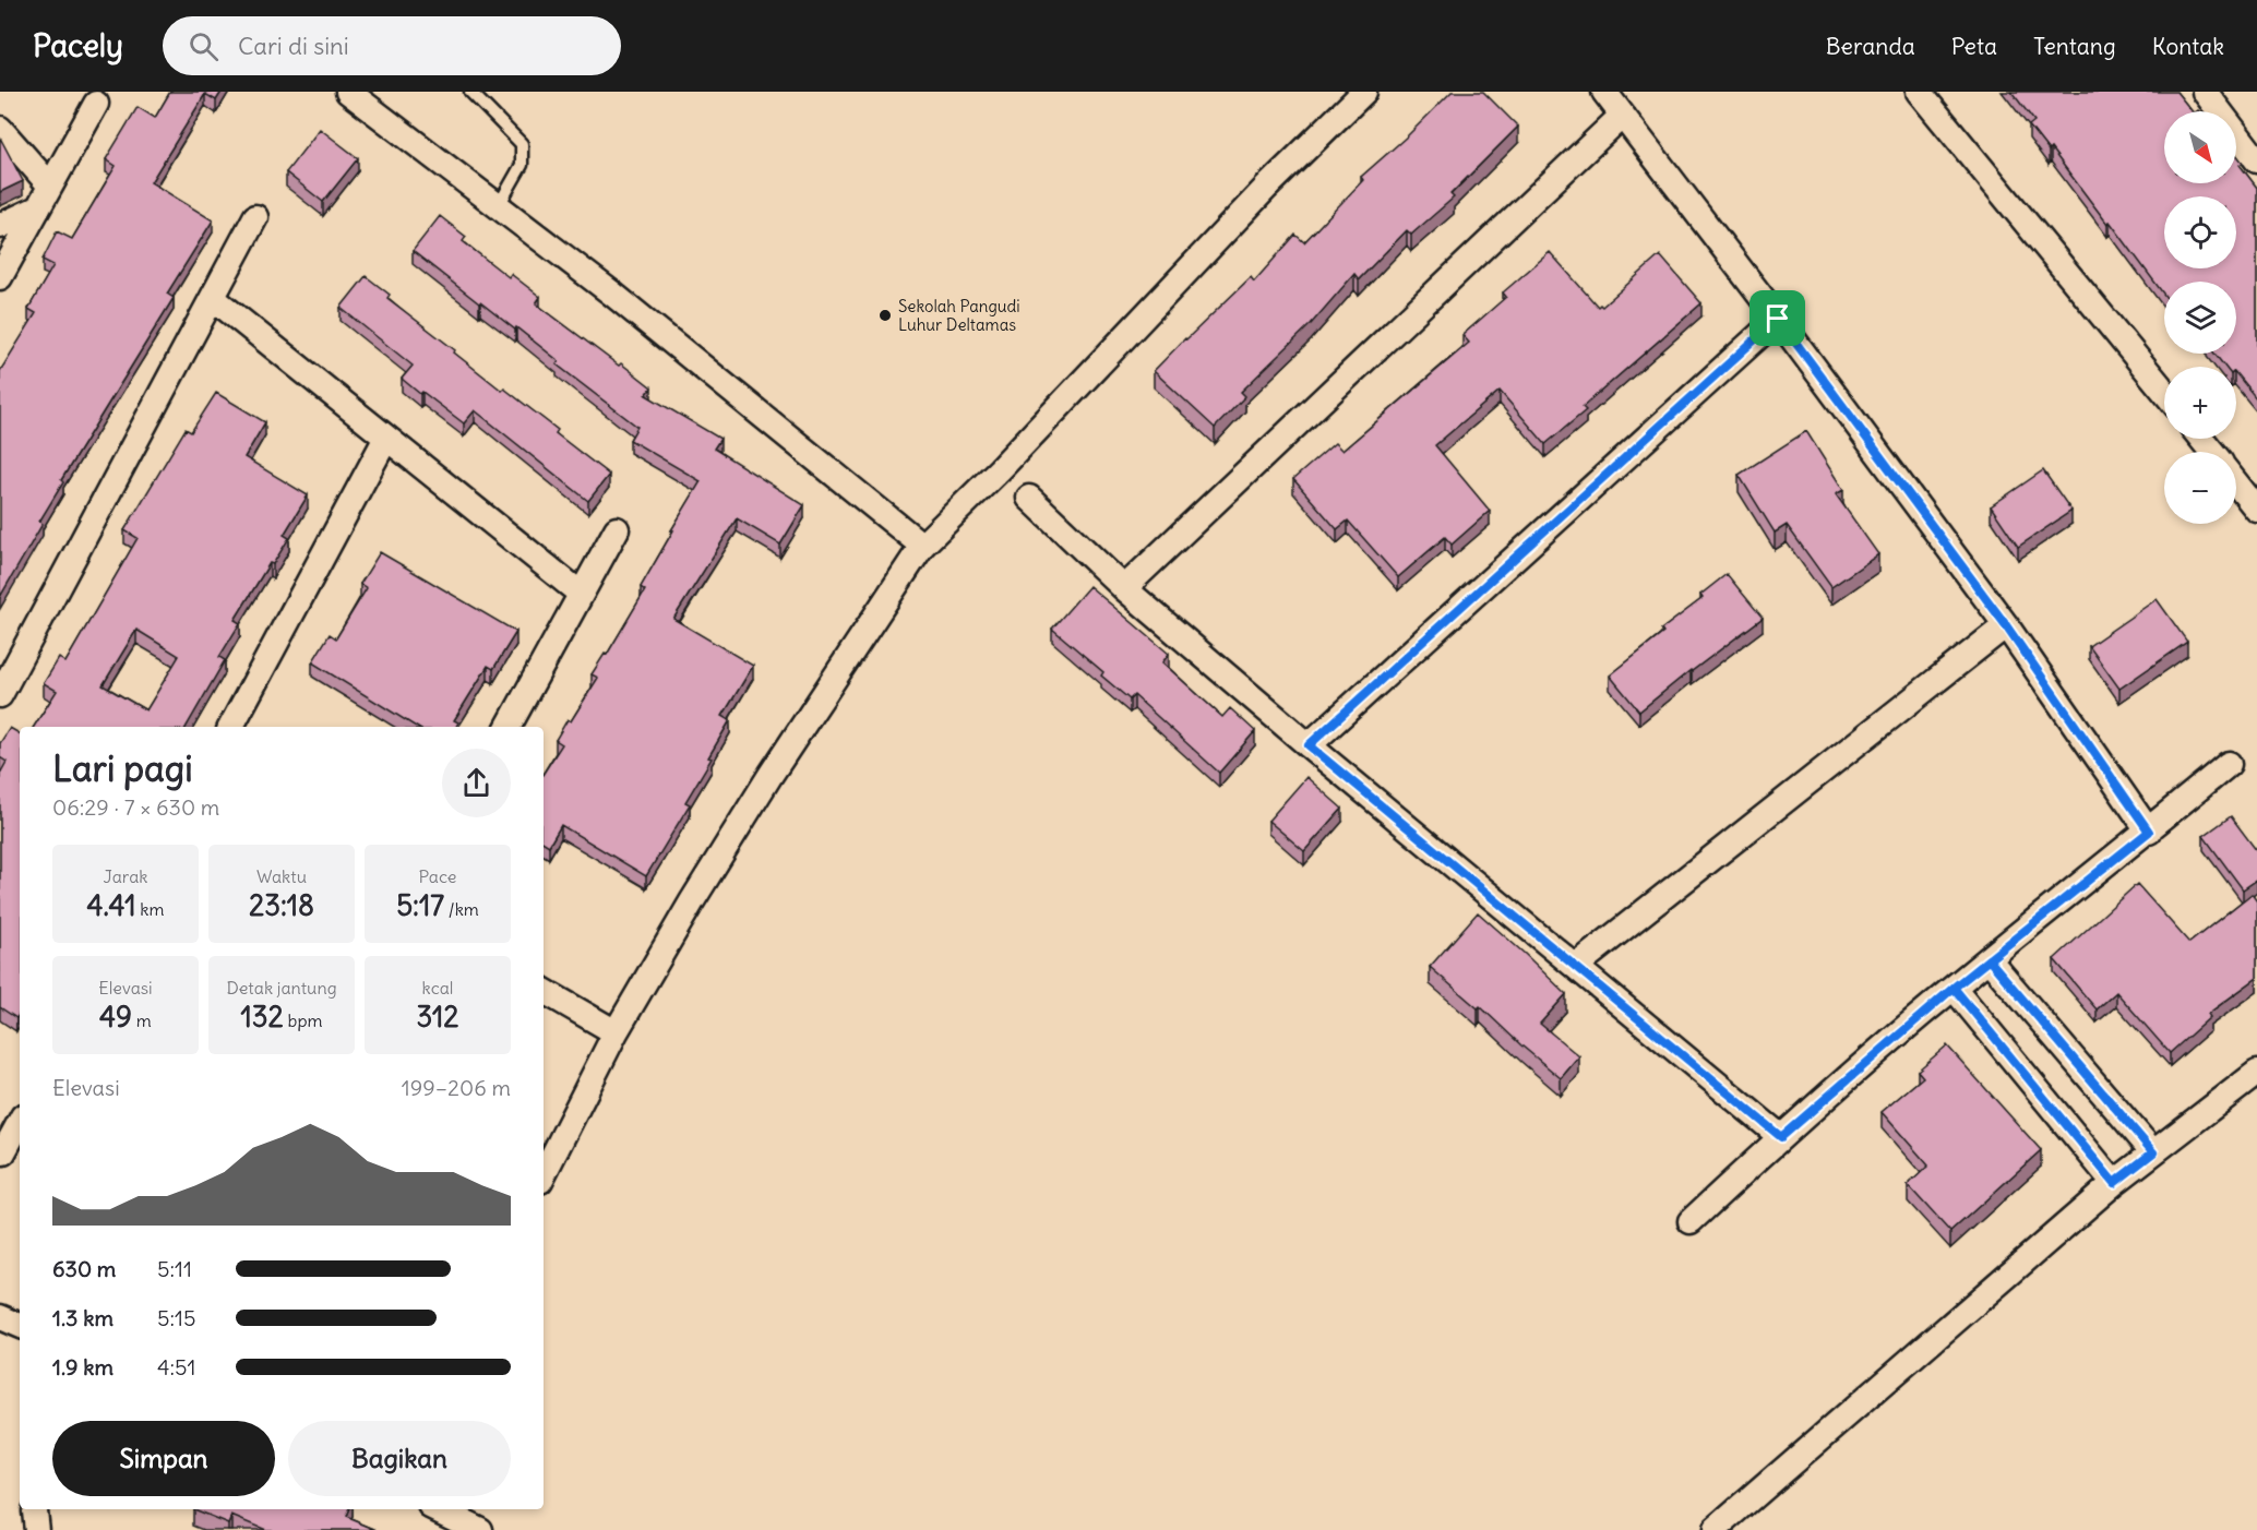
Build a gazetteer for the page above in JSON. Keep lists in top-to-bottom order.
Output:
{
  "places": ["Sekolah Pangudi Luhur Deltamas"],
  "north": "bottom right",
  "page": {
    "header": "Pacely",
    "search": "Cari di sini",
    "nav": [
      "Beranda",
      "Peta",
      "Tentang",
      "Kontak"
    ],
    "map_buttons": ["+", "−"],
    "heading": ["Lari pagi", "06:29 · 7 × 630 m"],
    "stats": [
      ["Jarak", "4.41 km"],
      ["Waktu", "23:18"],
      ["Pace", "5:17 /km"],
      ["Elevasi", "49 m"],
      ["Detak jantung", "132 bpm"],
      ["kcal", "312"]
    ],
    "chart": ["Elevasi", "199–206 m"],
    "list": [
      {
        "name": "630 m",
        "note": "5:11"
      },
      {
        "name": "1.3 km",
        "note": "5:15"
      },
      {
        "name": "1.9 km",
        "note": "4:51"
      }
    ],
    "buttons": ["Simpan", "Bagikan"]
  }
}
